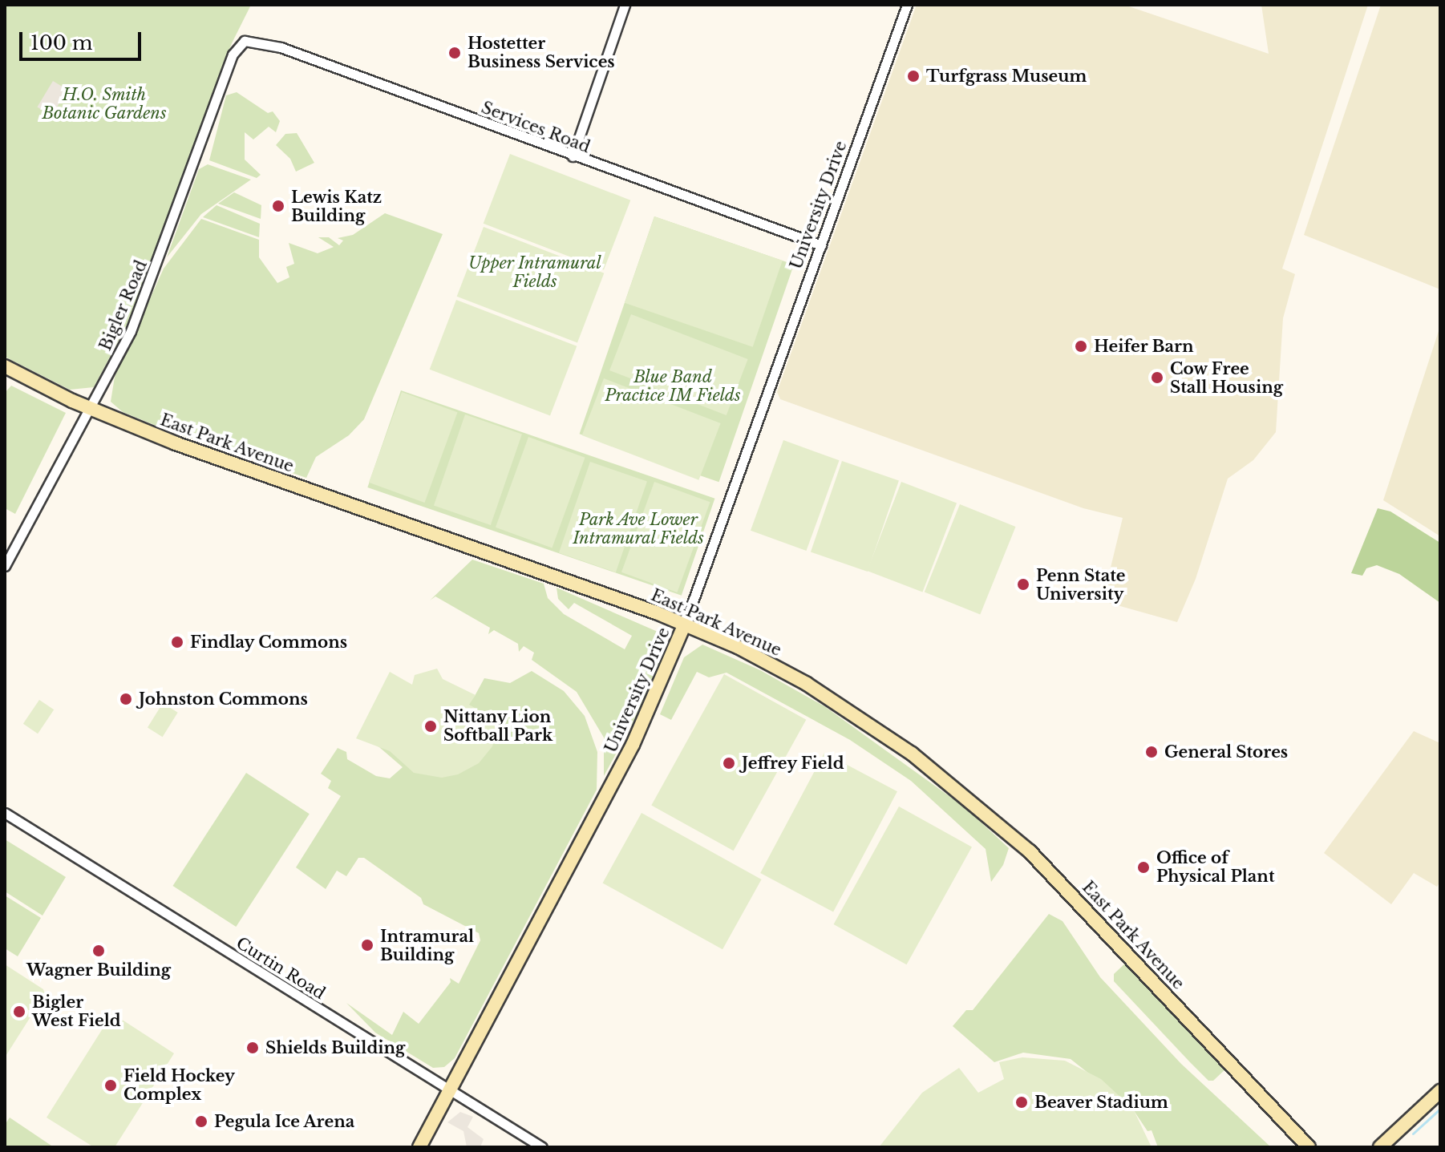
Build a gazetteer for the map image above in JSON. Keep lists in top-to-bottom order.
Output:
{
  "streets": {
    "main road": ["University Drive", "East Park Avenue"],
    "street": ["Services Road", "Bigler Road", "Curtin Road"]
  },
  "crossings": [
    ["Services Road", "University Drive"],
    ["Services Road", "Bigler Road"],
    ["University Drive", "East Park Avenue"],
    ["University Drive", "Curtin Road"],
    ["Bigler Road", "East Park Avenue"]
  ],
  "parks": [
    "H.O. Smith Botanic Gardens",
    "Upper Intramural Fields",
    "Blue Band Practice IM Fields",
    "Park Ave Lower Intramural Fields"
  ],
  "places": [
    "Hostetter Business Services",
    "Turfgrass Museum",
    "Lewis Katz Building",
    "Heifer Barn",
    "Cow Free Stall Housing",
    "Penn State University",
    "Findlay Commons",
    "Johnston Commons",
    "Nittany Lion Softball Park",
    "General Stores",
    "Jeffrey Field",
    "Office of Physical Plant",
    "Intramural Building",
    "Wagner Building",
    "Bigler West Field",
    "Shields Building",
    "Field Hockey Complex",
    "Beaver Stadium",
    "Pegula Ice Arena"
  ],
  "scale_bar": "100 m"
}
